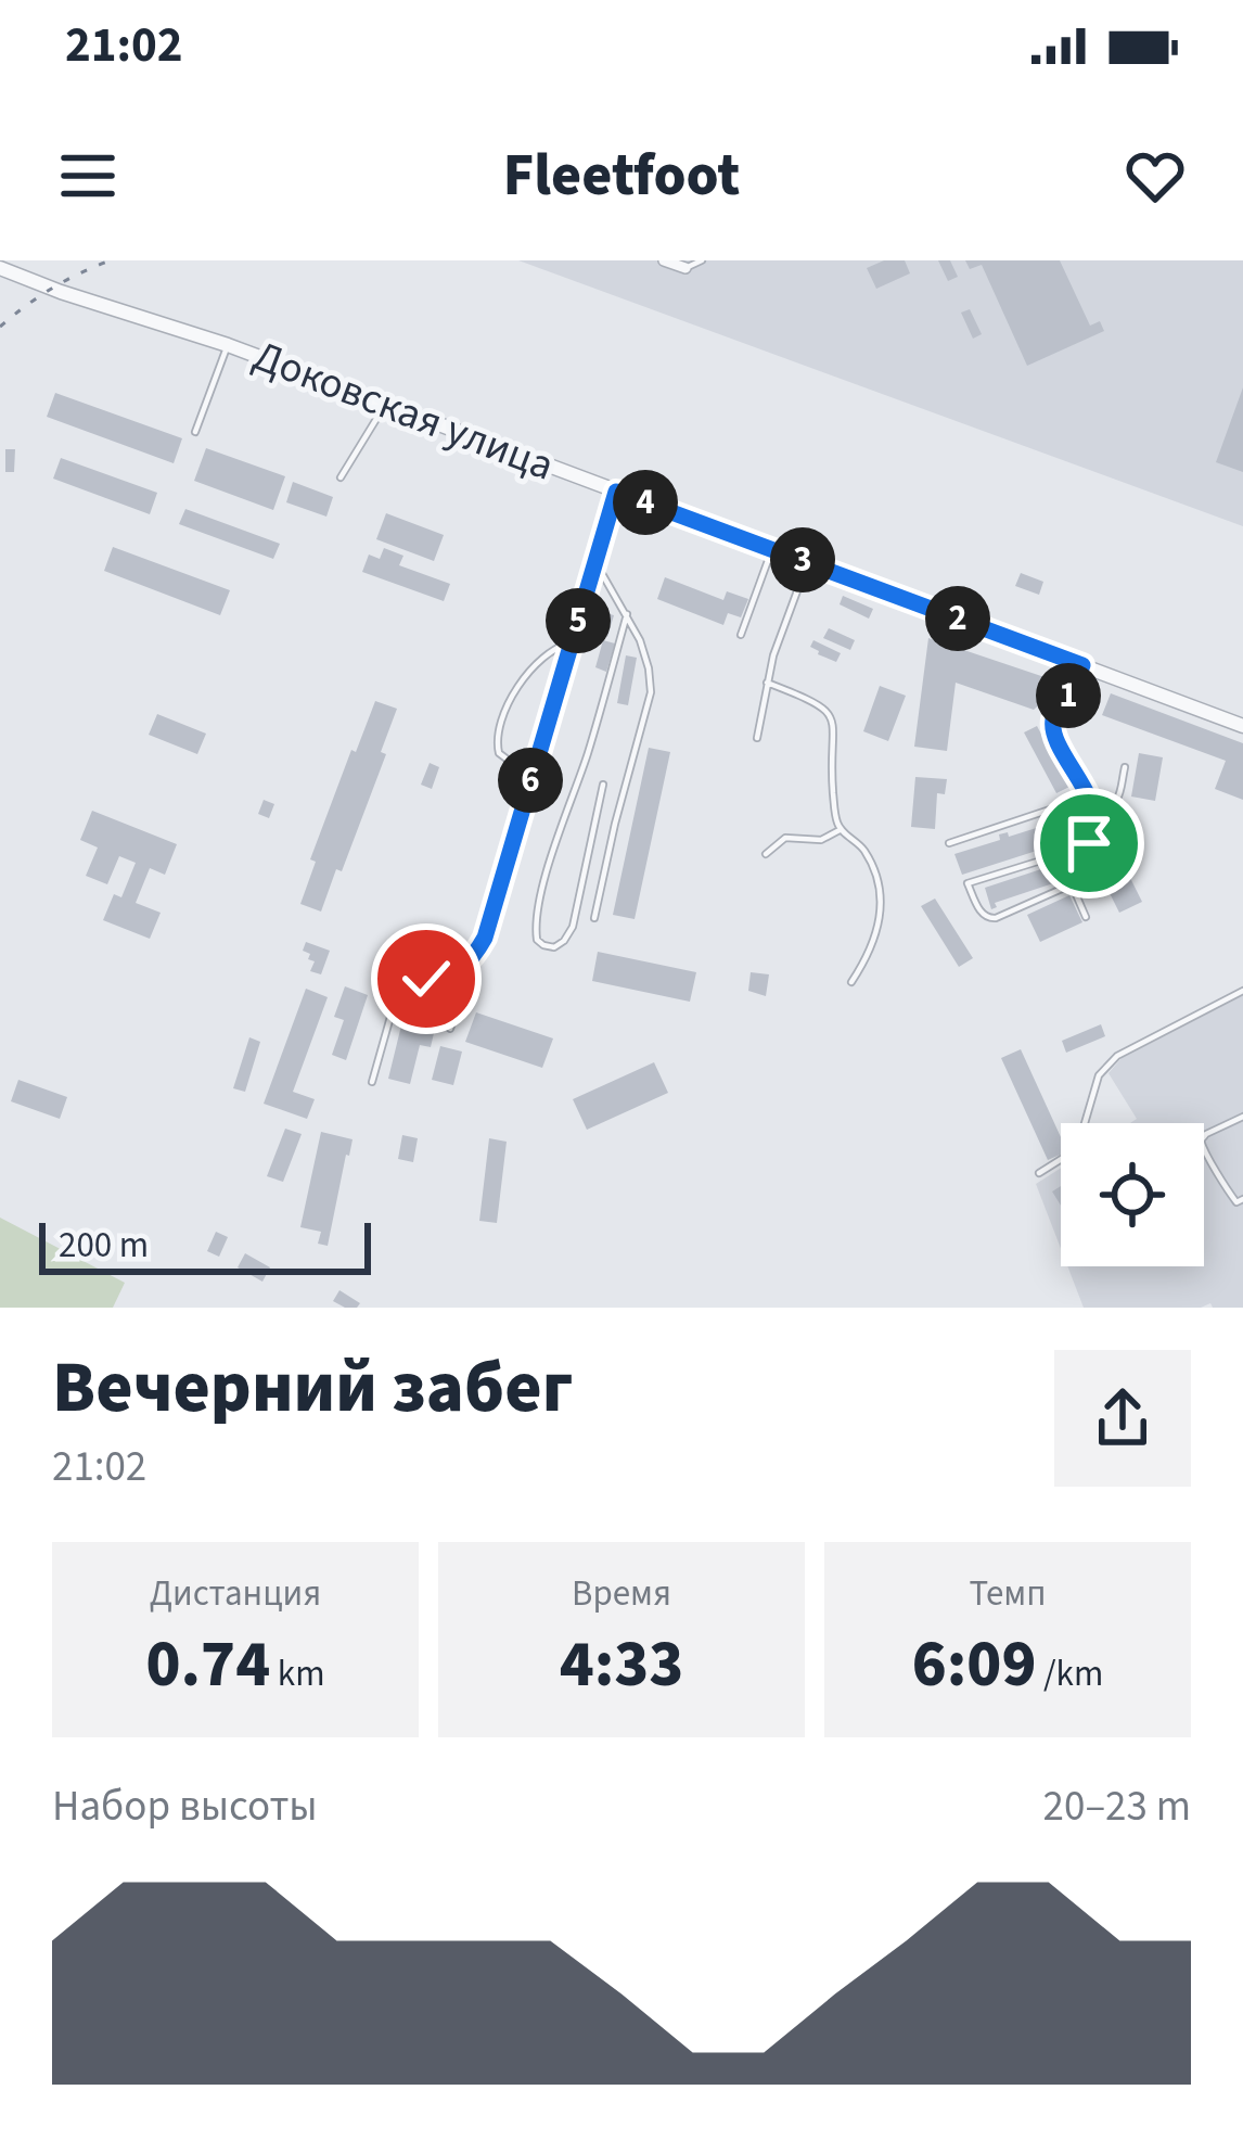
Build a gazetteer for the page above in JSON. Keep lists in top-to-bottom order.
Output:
{
  "streets": {
    "street": ["Доковская улица"]
  },
  "scale_bar": "200 m",
  "page": {
    "status": "21:02",
    "header": "Fleetfoot",
    "pins": [
      "4",
      "3",
      "2",
      "5",
      "1",
      "6"
    ],
    "scale": "200 m",
    "heading": ["Вечерний забег", "21:02"],
    "stats": [
      ["Дистанция", "0.74 km"],
      ["Время", "4:33"],
      ["Темп", "6:09 /km"]
    ],
    "chart": ["Набор высоты", "20–23 m"]
  }
}
